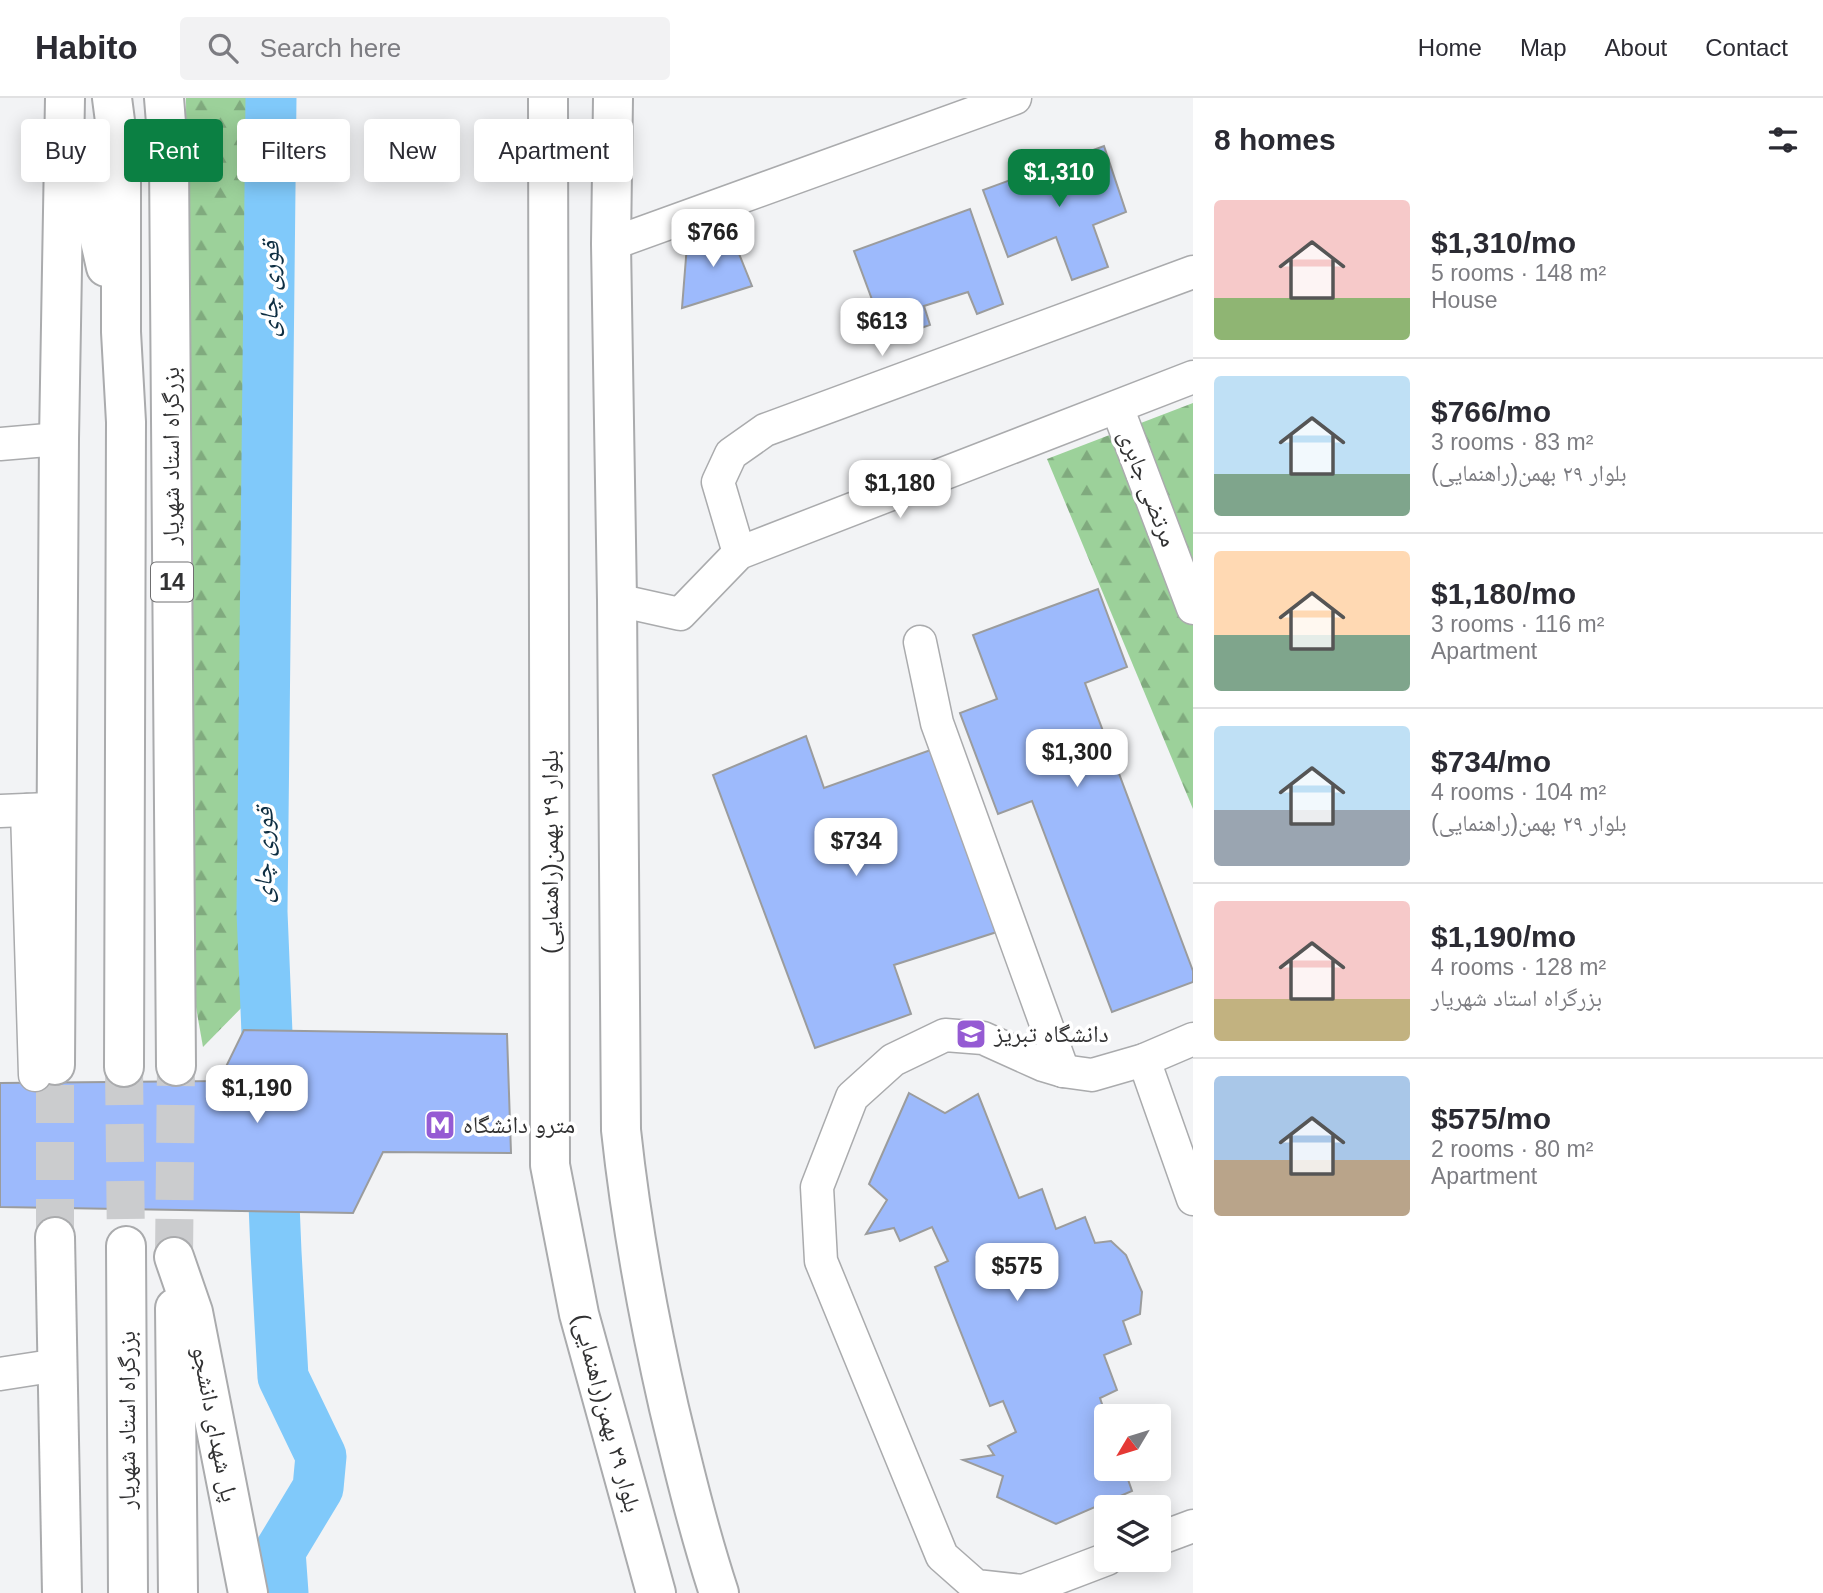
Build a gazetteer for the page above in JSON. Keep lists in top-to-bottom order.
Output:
{
  "streets": {
    "main road": [
      "بزرگراه استاد شهریار",
      "14",
      "بلوار ٢٩ بهمن(راهنمایی)",
      "پل شهدای دانشجو"
    ],
    "street": ["مرتضی جابری"]
  },
  "water": ["قوری چای"],
  "places": {
    "school or university": ["دانشگاه تبریز"],
    "metro station": ["مترو دانشگاه"]
  },
  "north": "bottom left",
  "page": {
    "header": "Habito",
    "search": "Search here",
    "nav": [
      "Home",
      "Map",
      "About",
      "Contact"
    ],
    "heading": "8 homes",
    "chip": [
      "Buy",
      "Rent",
      "Filters",
      "New",
      "Apartment"
    ],
    "price": [
      "$1,310",
      "$766",
      "$613",
      "$1,180",
      "$1,300",
      "$734",
      "$1,190",
      "$575"
    ],
    "list": [
      {
        "name": "$1,310/mo",
        "note": "5 rooms · 148 m² · House"
      },
      {
        "name": "$766/mo",
        "note": "3 rooms · 83 m² · بلوار ٢٩ بهمن(راهنمایی)"
      },
      {
        "name": "$1,180/mo",
        "note": "3 rooms · 116 m² · Apartment"
      },
      {
        "name": "$734/mo",
        "note": "4 rooms · 104 m² · بلوار ٢٩ بهمن(راهنمایی)"
      },
      {
        "name": "$1,190/mo",
        "note": "4 rooms · 128 m² · بزرگراه استاد شهریار"
      },
      {
        "name": "$575/mo",
        "note": "2 rooms · 80 m² · Apartment"
      }
    ]
  }
}
